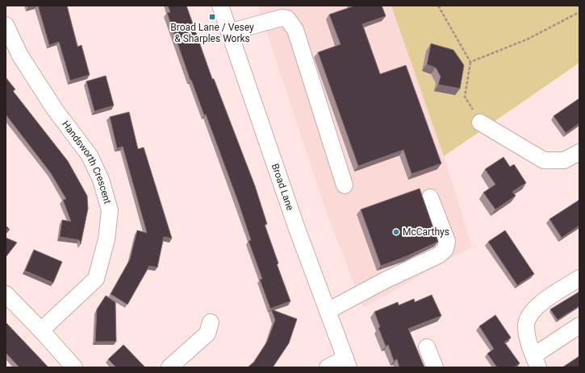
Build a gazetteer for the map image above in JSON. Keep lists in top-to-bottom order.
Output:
{
  "streets": {
    "street": ["Handsworth Crescent", "Broad Lane"]
  },
  "places": {
    "transit": ["Broad Lane / Vesey & Sharples Works"],
    "other": ["McCarthys"]
  }
}
